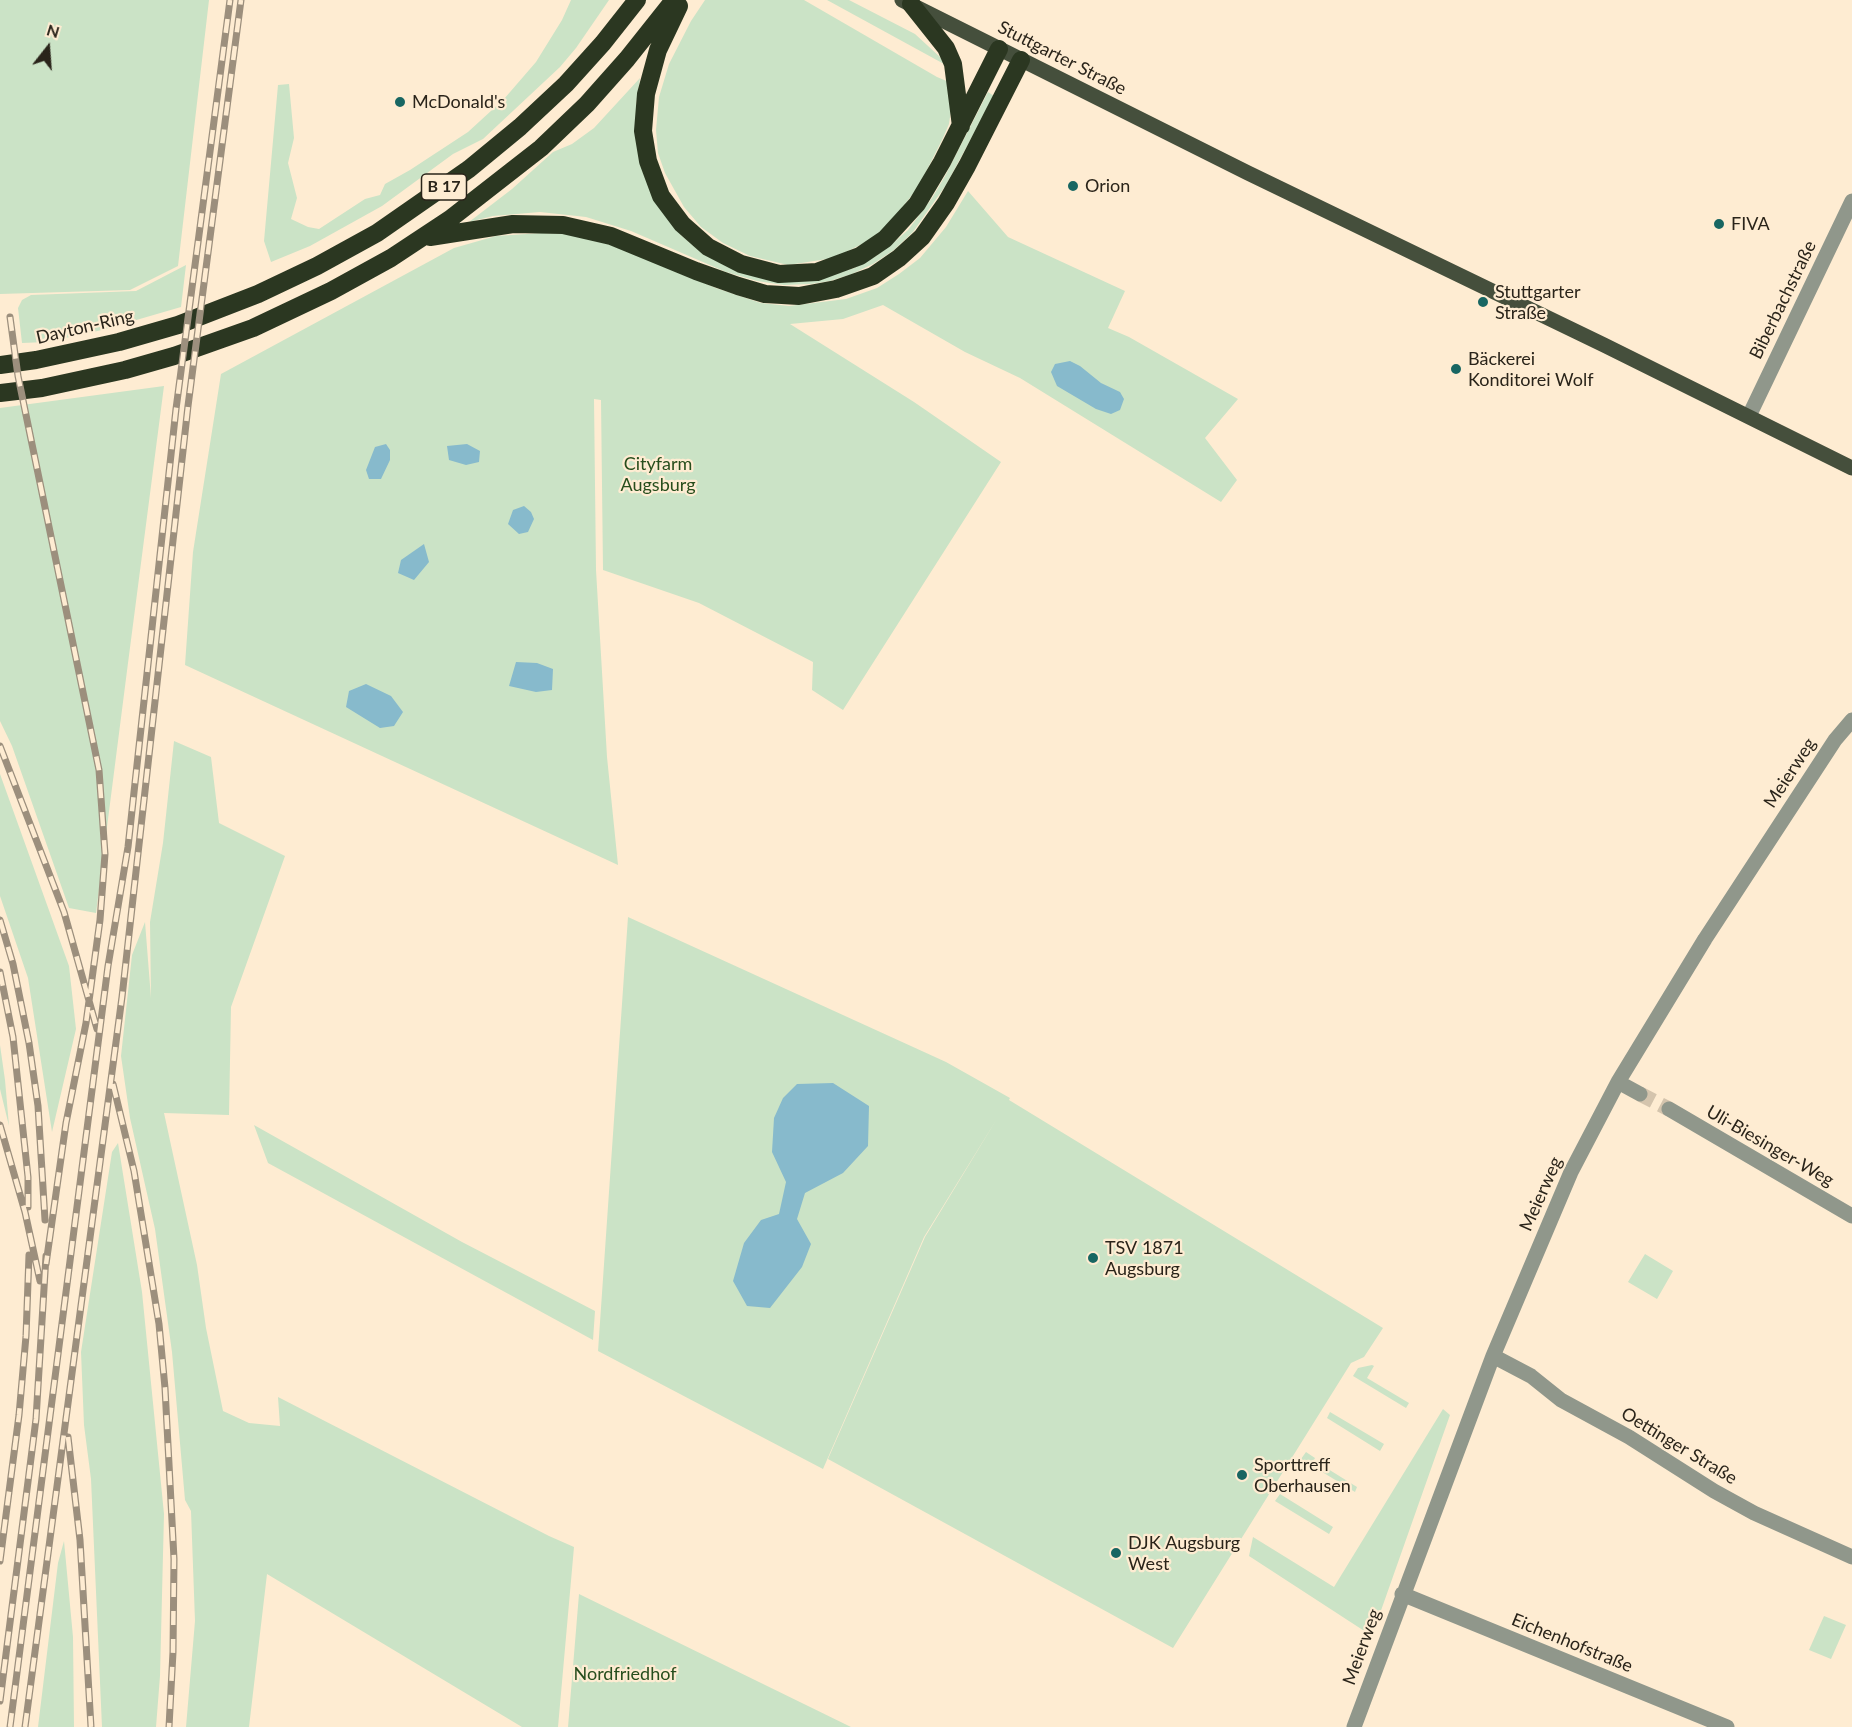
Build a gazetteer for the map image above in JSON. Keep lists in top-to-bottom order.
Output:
{
  "streets": {
    "highway": ["B 17", "Dayton-Ring"],
    "main road": ["Stuttgarter Straße"],
    "street": [
      "Biberbachstraße",
      "Meierweg",
      "Uli-Biesinger-Weg",
      "Oettinger Straße",
      "Eichenhofstraße"
    ]
  },
  "crossings": [
    ["Stuttgarter Straße", "Biberbachstraße"],
    ["Meierweg", "Oettinger Straße"],
    ["Meierweg", "Eichenhofstraße"]
  ],
  "parks": ["Cityfarm Augsburg", "Nordfriedhof"],
  "places": [
    "McDonald's",
    "Orion",
    "FIVA",
    "Stuttgarter Straße",
    "Bäckerei Konditorei Wolf",
    "TSV 1871 Augsburg",
    "Sporttreff Oberhausen",
    "DJK Augsburg West"
  ],
  "north": "top"
}
